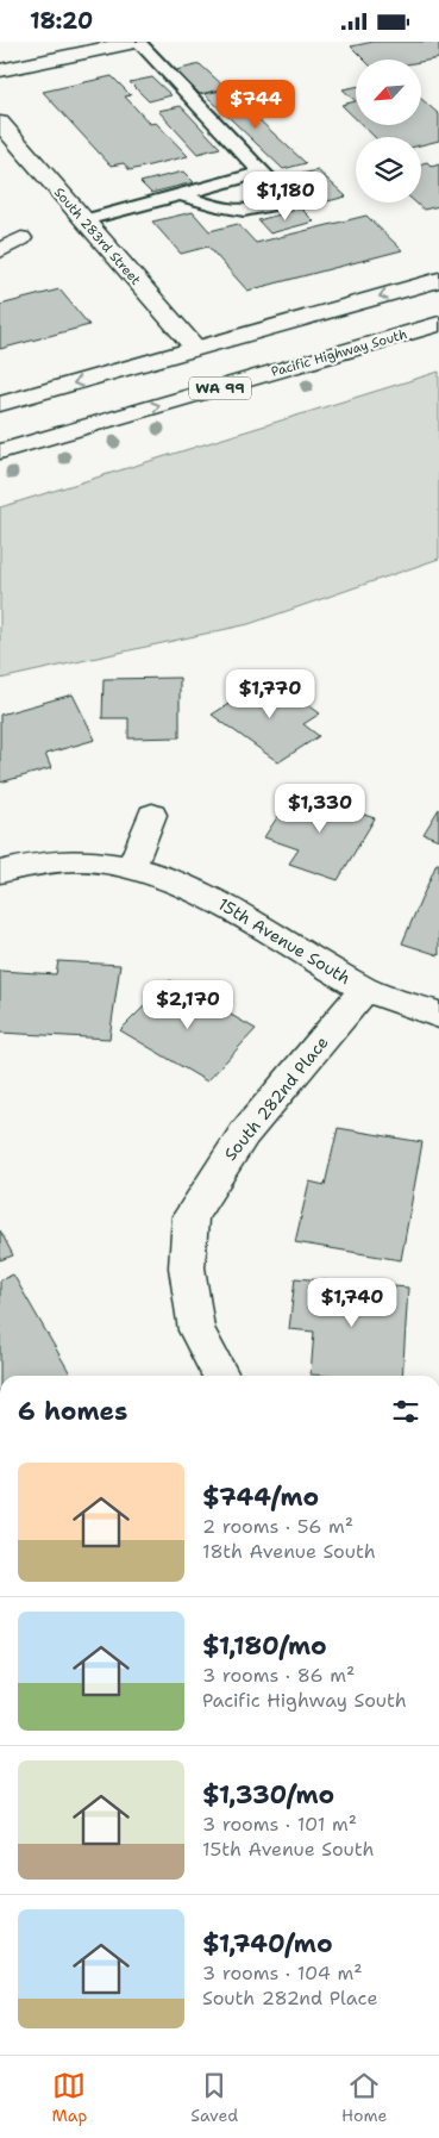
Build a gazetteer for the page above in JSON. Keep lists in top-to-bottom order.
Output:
{
  "streets": {
    "street": [
      "South 283rd Street",
      "Pacific Highway South",
      "WA 99",
      "15th Avenue South",
      "South 282nd Place"
    ]
  },
  "crossings": [
    ["15th Avenue South", "South 282nd Place"]
  ],
  "north": "bottom left",
  "page": {
    "status": "18:20",
    "price": [
      "$744",
      "$1,180",
      "$1,770",
      "$1,330",
      "$2,170",
      "$1,740"
    ],
    "heading": "6 homes",
    "list": [
      {
        "name": "$744/mo",
        "note": "2 rooms · 56 m² · 18th Avenue South"
      },
      {
        "name": "$1,180/mo",
        "note": "3 rooms · 86 m² · Pacific Highway South"
      },
      {
        "name": "$1,330/mo",
        "note": "3 rooms · 101 m² · 15th Avenue South"
      },
      {
        "name": "$1,740/mo",
        "note": "3 rooms · 104 m² · South 282nd Place"
      }
    ],
    "tabs": ["Map", "Saved", "Home"]
  }
}
